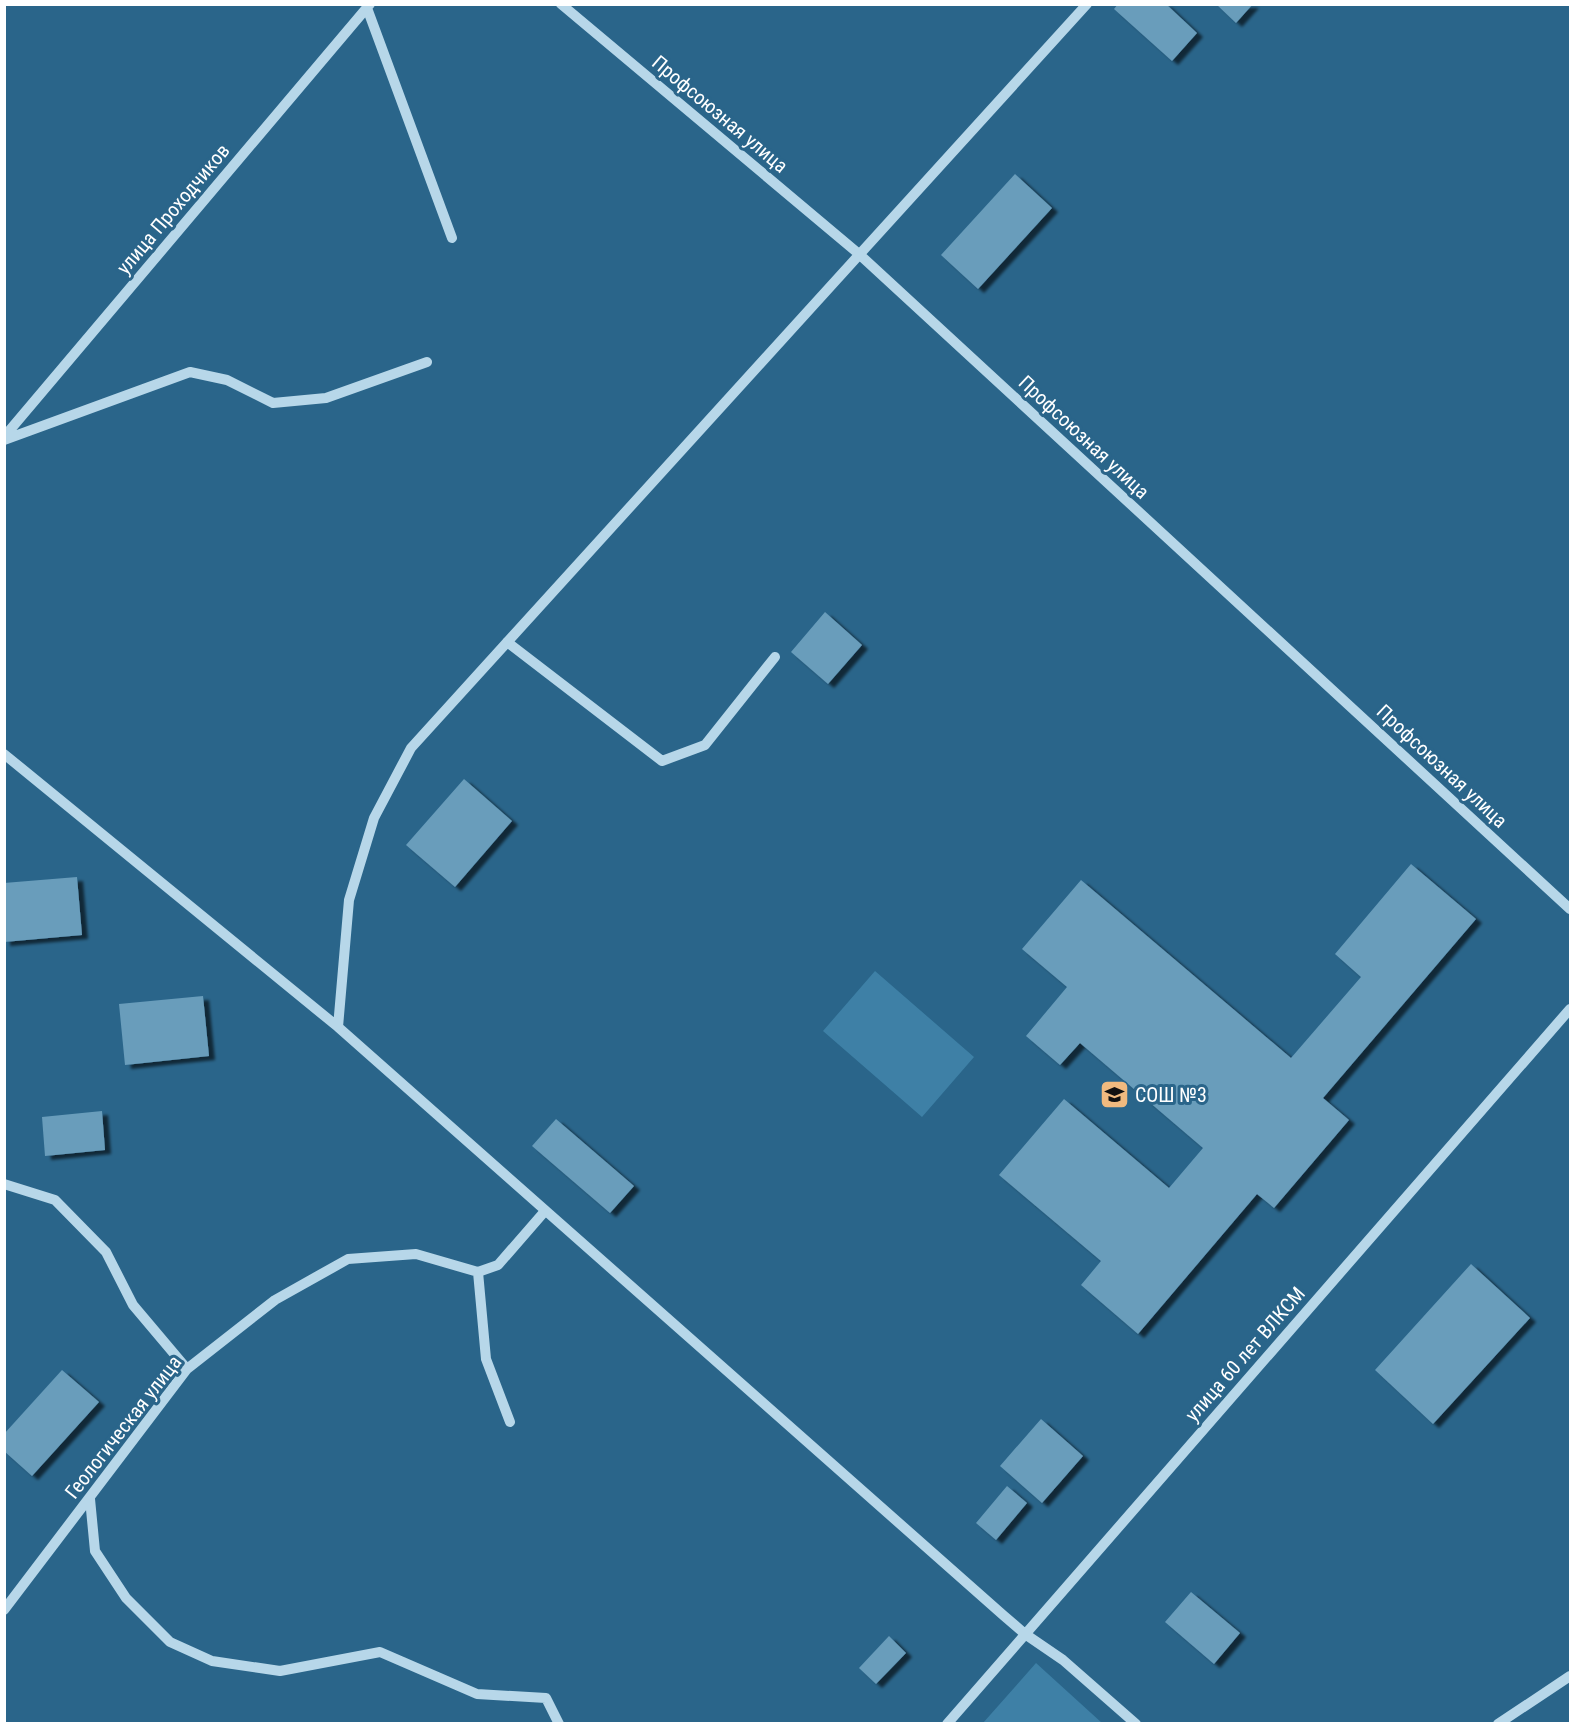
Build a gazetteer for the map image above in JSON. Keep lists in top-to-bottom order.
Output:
{
  "streets": {
    "street": [
      "Профсоюзная улица",
      "улица Проходчиков",
      "улица 60 лет ВЛКСМ",
      "Геологическая улица"
    ]
  },
  "places": {
    "school or university": ["СОШ №3"]
  }
}
